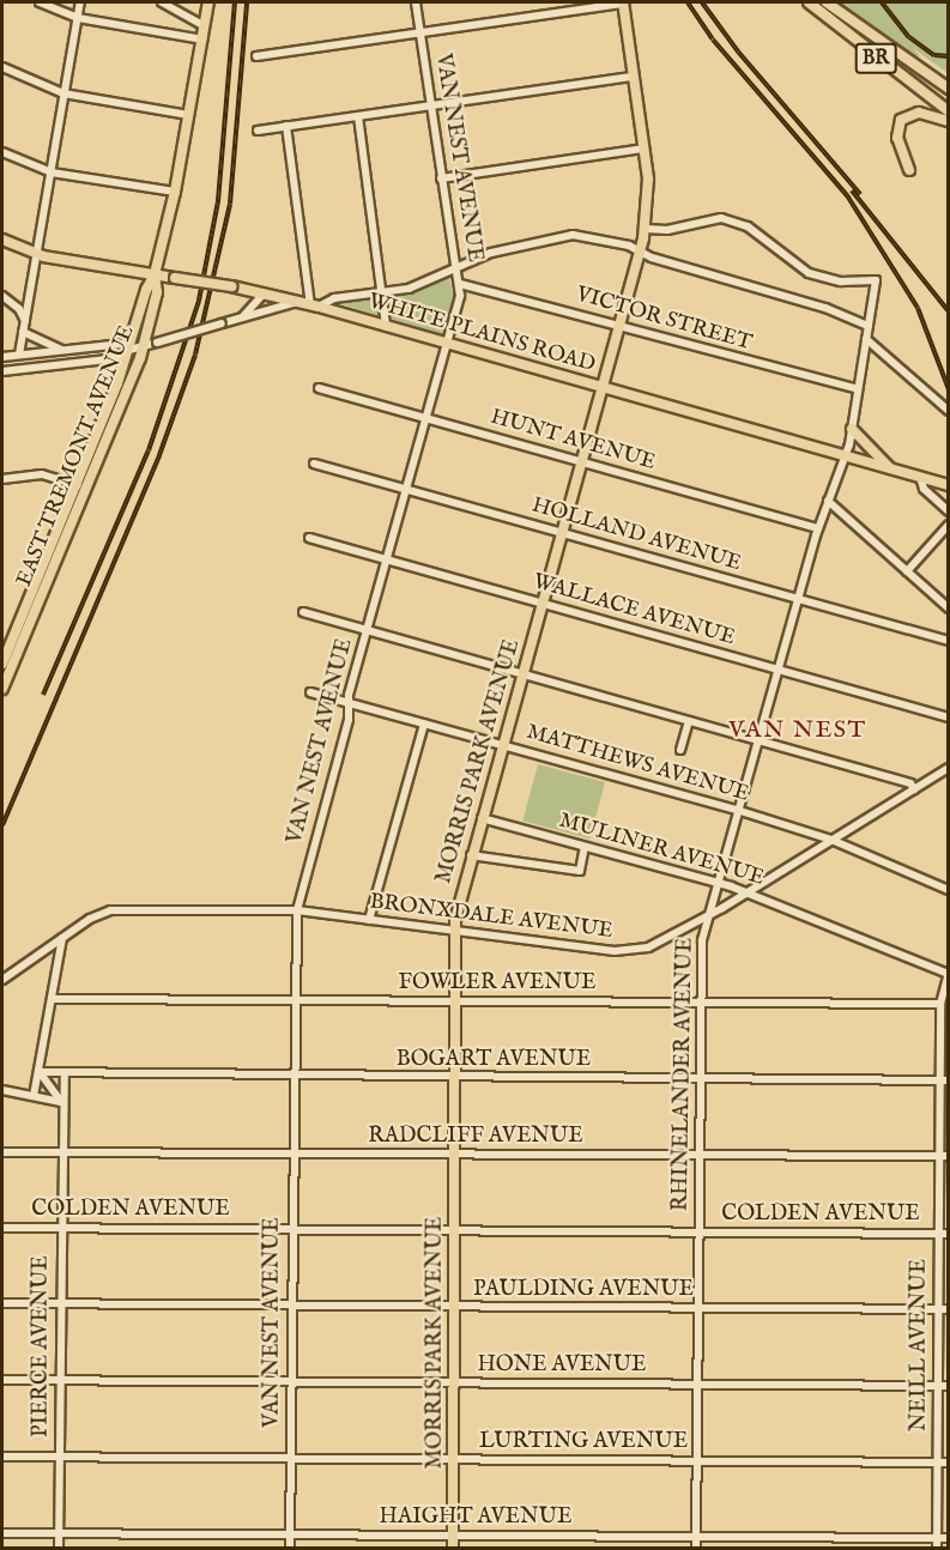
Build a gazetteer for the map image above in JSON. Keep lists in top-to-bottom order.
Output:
{
  "streets": {
    "highway": ["BR"],
    "main road": ["WHITE PLAINS ROAD", "EAST TREMONT AVENUE", "MORRIS PARK AVENUE"],
    "street": [
      "VAN NEST AVENUE",
      "VICTOR STREET",
      "HUNT AVENUE",
      "HOLLAND AVENUE",
      "WALLACE AVENUE",
      "MATTHEWS AVENUE",
      "MULINER AVENUE",
      "BRONXDALE AVENUE",
      "FOWLER AVENUE",
      "BOGART AVENUE",
      "RHINELANDER AVENUE",
      "RADCLIFF AVENUE",
      "COLDEN AVENUE",
      "PAULDING AVENUE",
      "NEILL AVENUE",
      "PIERCE AVENUE",
      "HONE AVENUE",
      "LURTING AVENUE",
      "HAIGHT AVENUE"
    ]
  },
  "crossings": [
    ["VAN NEST AVENUE", "VICTOR STREET"],
    ["VAN NEST AVENUE", "WHITE PLAINS ROAD"],
    ["VAN NEST AVENUE", "HUNT AVENUE"],
    ["VAN NEST AVENUE", "HOLLAND AVENUE"],
    ["VAN NEST AVENUE", "WALLACE AVENUE"],
    ["VAN NEST AVENUE", "MATTHEWS AVENUE"],
    ["VAN NEST AVENUE", "BRONXDALE AVENUE"],
    ["VAN NEST AVENUE", "FOWLER AVENUE"],
    ["VAN NEST AVENUE", "BOGART AVENUE"],
    ["VAN NEST AVENUE", "RADCLIFF AVENUE"],
    ["VAN NEST AVENUE", "COLDEN AVENUE"],
    ["VAN NEST AVENUE", "PAULDING AVENUE"],
    ["VAN NEST AVENUE", "HONE AVENUE"],
    ["VAN NEST AVENUE", "LURTING AVENUE"],
    ["VAN NEST AVENUE", "HAIGHT AVENUE"],
    ["VICTOR STREET", "MORRIS PARK AVENUE"],
    ["VICTOR STREET", "RHINELANDER AVENUE"],
    ["WHITE PLAINS ROAD", "EAST TREMONT AVENUE"],
    ["WHITE PLAINS ROAD", "MORRIS PARK AVENUE"],
    ["WHITE PLAINS ROAD", "RHINELANDER AVENUE"],
    ["HUNT AVENUE", "MORRIS PARK AVENUE"],
    ["HUNT AVENUE", "RHINELANDER AVENUE"],
    ["HOLLAND AVENUE", "MORRIS PARK AVENUE"],
    ["HOLLAND AVENUE", "RHINELANDER AVENUE"],
    ["WALLACE AVENUE", "MORRIS PARK AVENUE"],
    ["WALLACE AVENUE", "RHINELANDER AVENUE"],
    ["MORRIS PARK AVENUE", "MATTHEWS AVENUE"],
    ["MORRIS PARK AVENUE", "MULINER AVENUE"],
    ["MORRIS PARK AVENUE", "BRONXDALE AVENUE"],
    ["MORRIS PARK AVENUE", "FOWLER AVENUE"],
    ["MORRIS PARK AVENUE", "BOGART AVENUE"],
    ["MORRIS PARK AVENUE", "RHINELANDER AVENUE"],
    ["MORRIS PARK AVENUE", "RADCLIFF AVENUE"],
    ["MORRIS PARK AVENUE", "COLDEN AVENUE"],
    ["MORRIS PARK AVENUE", "PAULDING AVENUE"],
    ["MORRIS PARK AVENUE", "HONE AVENUE"],
    ["MORRIS PARK AVENUE", "LURTING AVENUE"],
    ["MORRIS PARK AVENUE", "HAIGHT AVENUE"],
    ["MATTHEWS AVENUE", "BRONXDALE AVENUE"],
    ["MATTHEWS AVENUE", "RHINELANDER AVENUE"],
    ["MULINER AVENUE", "BRONXDALE AVENUE"],
    ["MULINER AVENUE", "RHINELANDER AVENUE"],
    ["MULINER AVENUE", "NEILL AVENUE"],
    ["BRONXDALE AVENUE", "RHINELANDER AVENUE"],
    ["FOWLER AVENUE", "RHINELANDER AVENUE"],
    ["FOWLER AVENUE", "NEILL AVENUE"],
    ["BOGART AVENUE", "RHINELANDER AVENUE"],
    ["BOGART AVENUE", "NEILL AVENUE"],
    ["BOGART AVENUE", "PIERCE AVENUE"],
    ["RHINELANDER AVENUE", "RADCLIFF AVENUE"],
    ["RHINELANDER AVENUE", "COLDEN AVENUE"],
    ["RHINELANDER AVENUE", "PAULDING AVENUE"],
    ["RHINELANDER AVENUE", "HONE AVENUE"],
    ["RHINELANDER AVENUE", "LURTING AVENUE"],
    ["RHINELANDER AVENUE", "HAIGHT AVENUE"],
    ["RADCLIFF AVENUE", "NEILL AVENUE"],
    ["RADCLIFF AVENUE", "PIERCE AVENUE"],
    ["COLDEN AVENUE", "NEILL AVENUE"],
    ["COLDEN AVENUE", "PIERCE AVENUE"],
    ["PAULDING AVENUE", "NEILL AVENUE"],
    ["PAULDING AVENUE", "PIERCE AVENUE"],
    ["NEILL AVENUE", "HONE AVENUE"],
    ["NEILL AVENUE", "LURTING AVENUE"],
    ["NEILL AVENUE", "HAIGHT AVENUE"],
    ["PIERCE AVENUE", "HONE AVENUE"],
    ["PIERCE AVENUE", "LURTING AVENUE"],
    ["PIERCE AVENUE", "HAIGHT AVENUE"]
  ],
  "districts": ["VAN NEST"]
}
